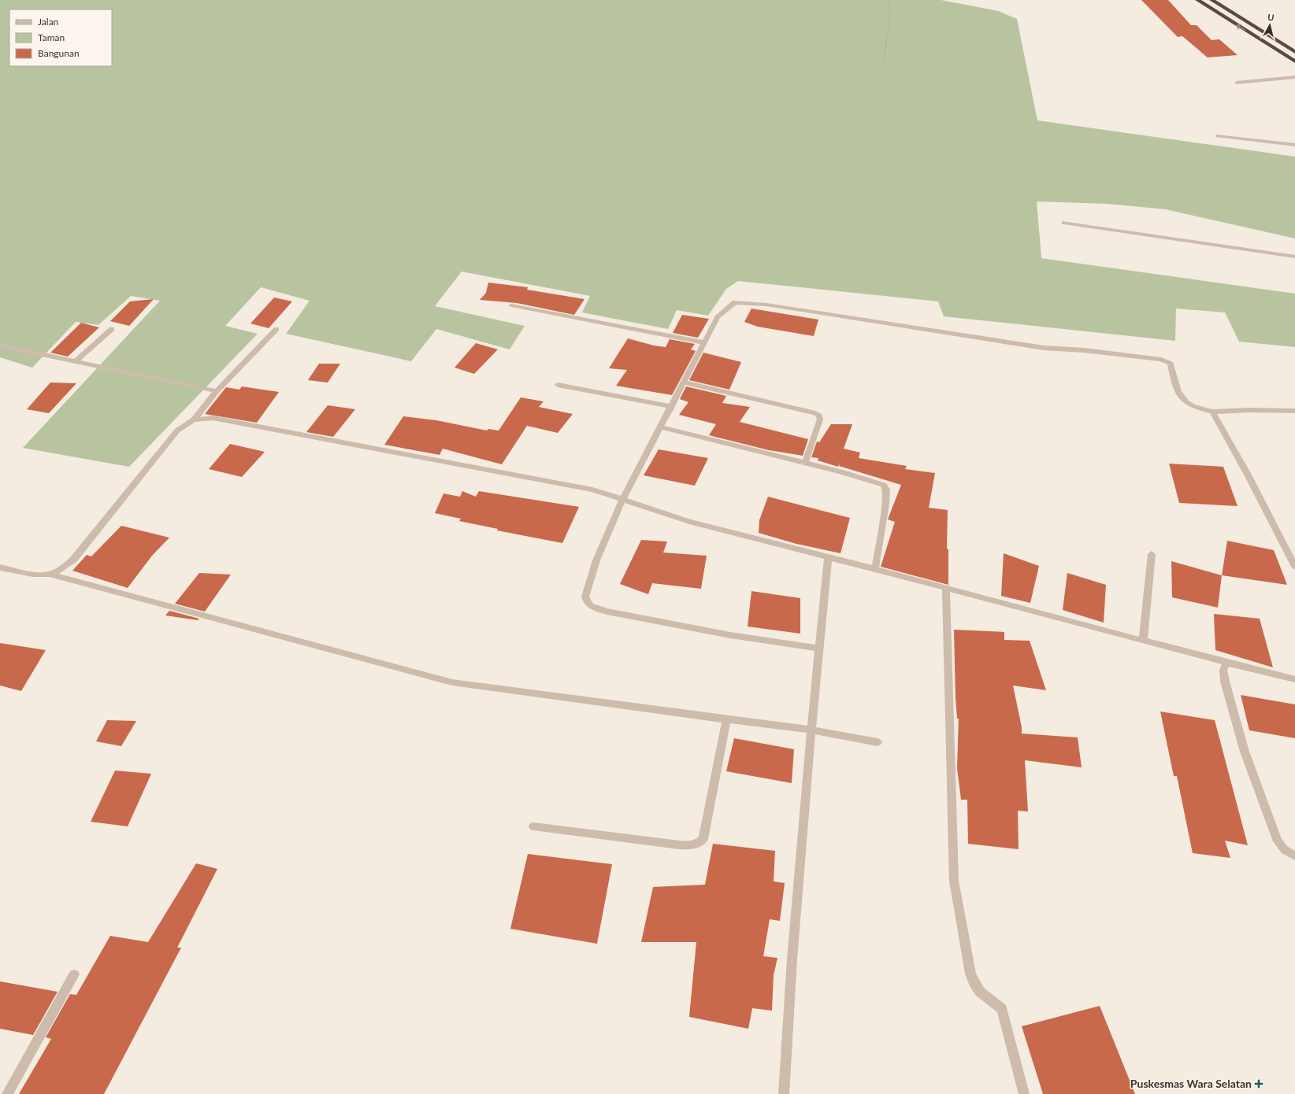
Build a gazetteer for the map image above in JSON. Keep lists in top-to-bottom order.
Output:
{
  "places": {
    "health": ["Puskesmas Wara Selatan"]
  },
  "legend": ["Jalan", "Taman", "Bangunan"],
  "north": "top"
}
